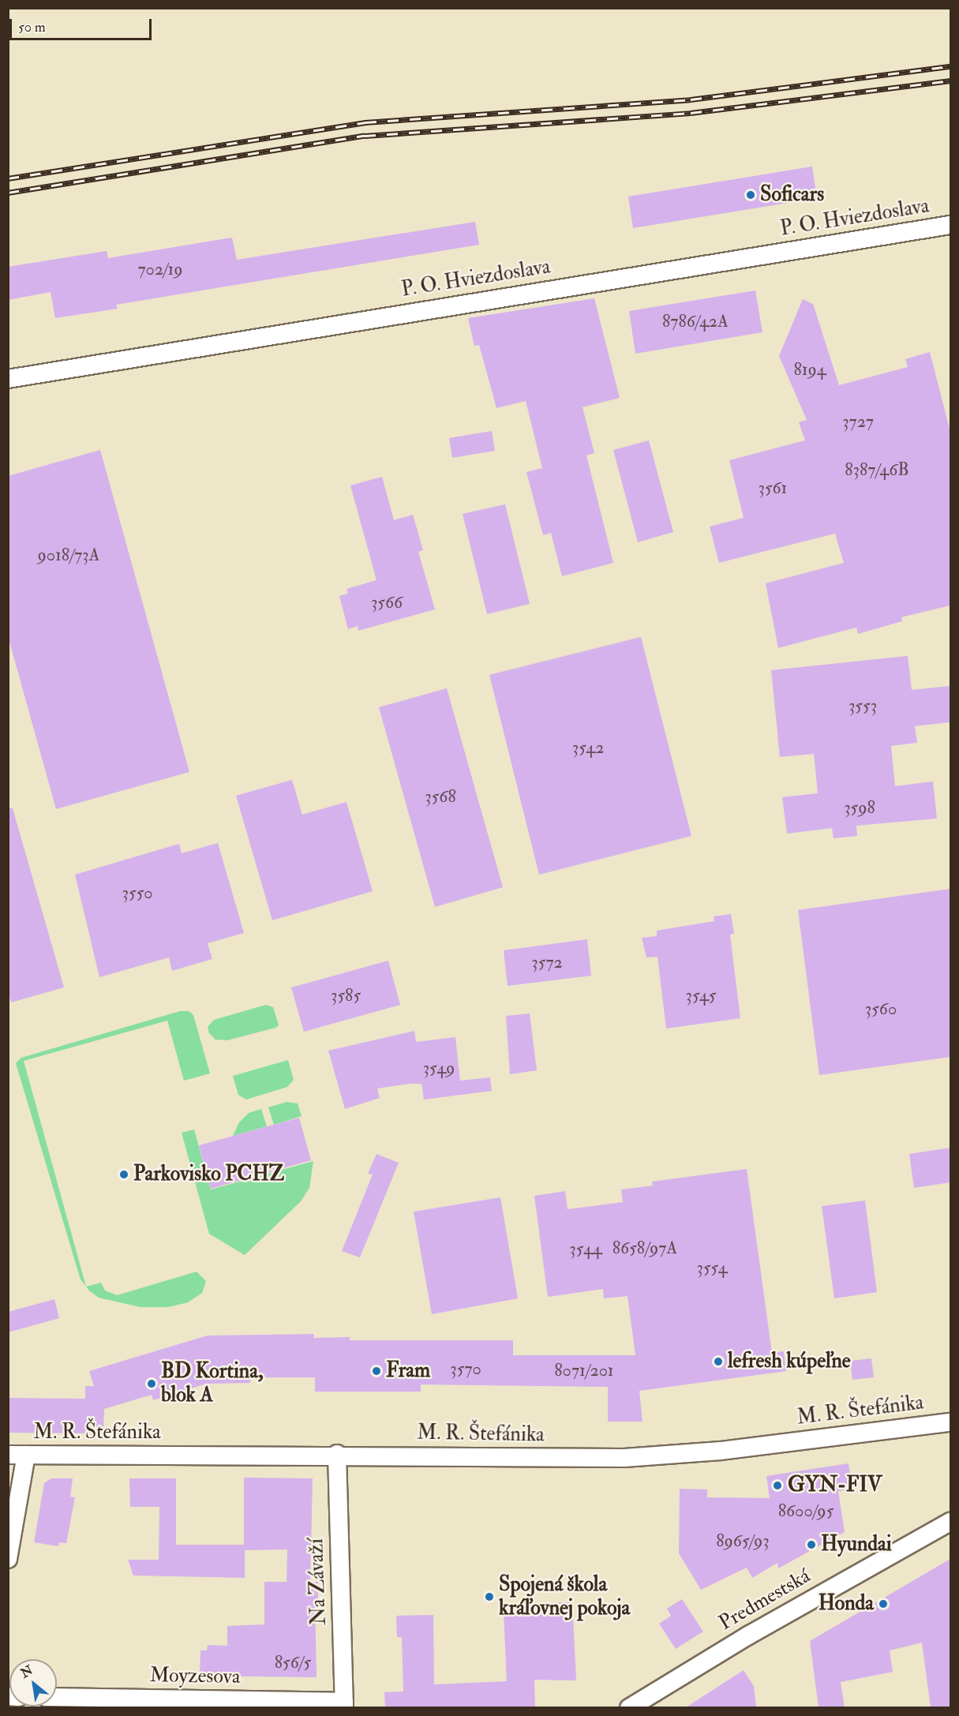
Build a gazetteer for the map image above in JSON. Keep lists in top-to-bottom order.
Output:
{
  "streets": {
    "street": [
      "P. O. Hviezdoslava",
      "M. R. Štefánika",
      "Na Závaží",
      "Predmestská",
      "Moyzesova"
    ]
  },
  "crossings": [
    ["M. R. Štefánika", "Na Závaží"],
    ["Na Závaží", "Moyzesova"]
  ],
  "places": [
    "Soficars",
    "Parkovisko PCHZ",
    "lefresh kúpeľne",
    "Fram",
    "BD Kortina, blok A",
    "GYN-FIV",
    "Hyundai",
    "Spojená škola kráľovnej pokoja",
    "Honda"
  ],
  "house_numbers": [
    "702/19",
    "8786/42A",
    "8194",
    "3727",
    "8387/46B",
    "3561",
    "9018/73A",
    "3566",
    "3553",
    "3542",
    "3568",
    "3598",
    "3550",
    "3572",
    "3585",
    "3545",
    "3560",
    "3549",
    "8658/97A",
    "3544",
    "3554",
    "3570",
    "8071/201",
    "8600/95",
    "8965/93",
    "856/5"
  ],
  "scale_bar": "50 m",
  "north": "top left"
}
